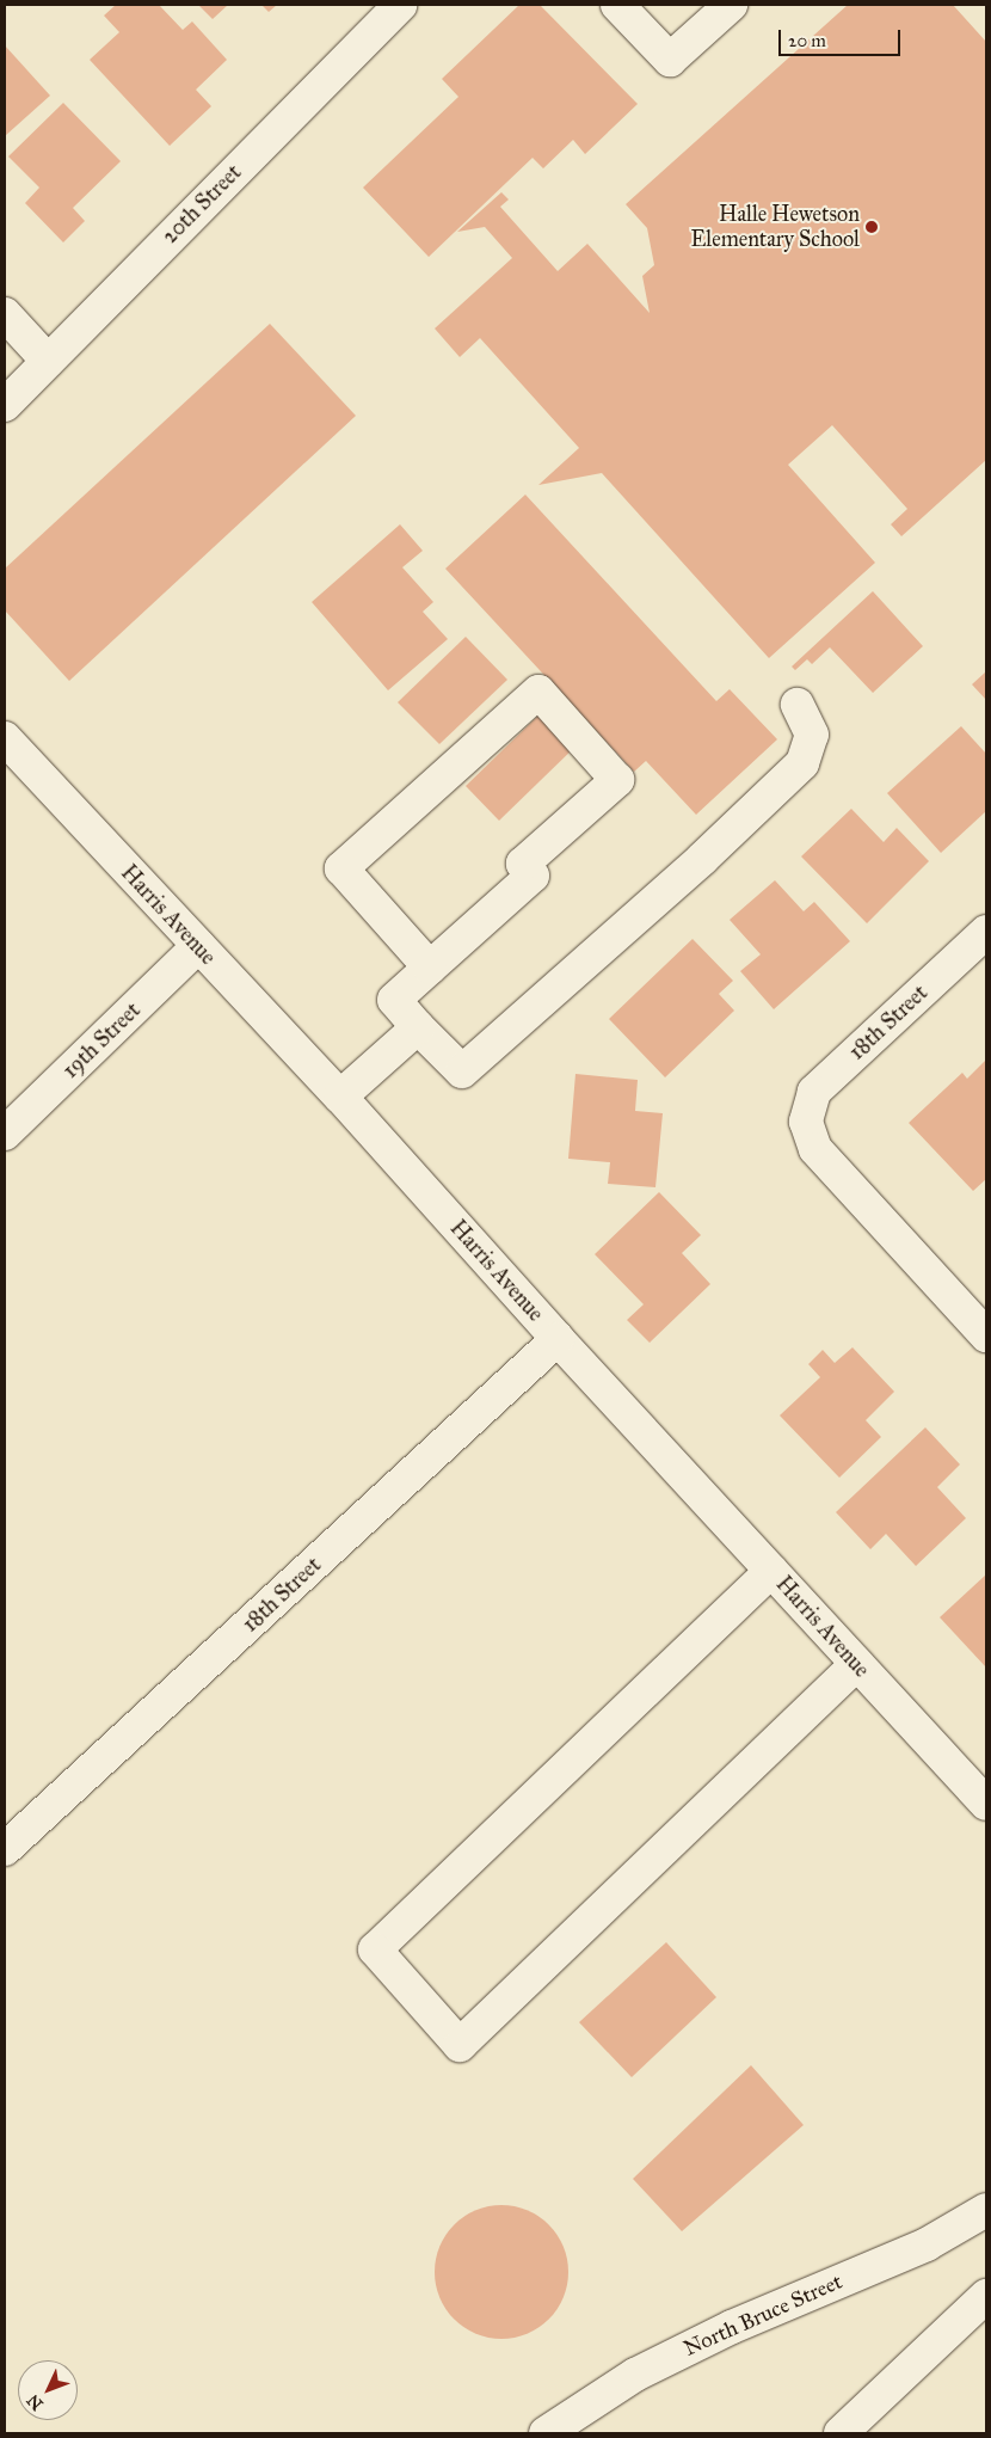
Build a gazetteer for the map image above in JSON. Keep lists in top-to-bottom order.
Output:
{
  "streets": {
    "street": [
      "20th Street",
      "Harris Avenue",
      "18th Street",
      "19th Street",
      "North Bruce Street"
    ]
  },
  "crossings": [
    ["Harris Avenue", "18th Street"],
    ["Harris Avenue", "19th Street"]
  ],
  "places": ["Halle Hewetson Elementary School"],
  "scale_bar": "20 m",
  "north": "bottom left"
}
